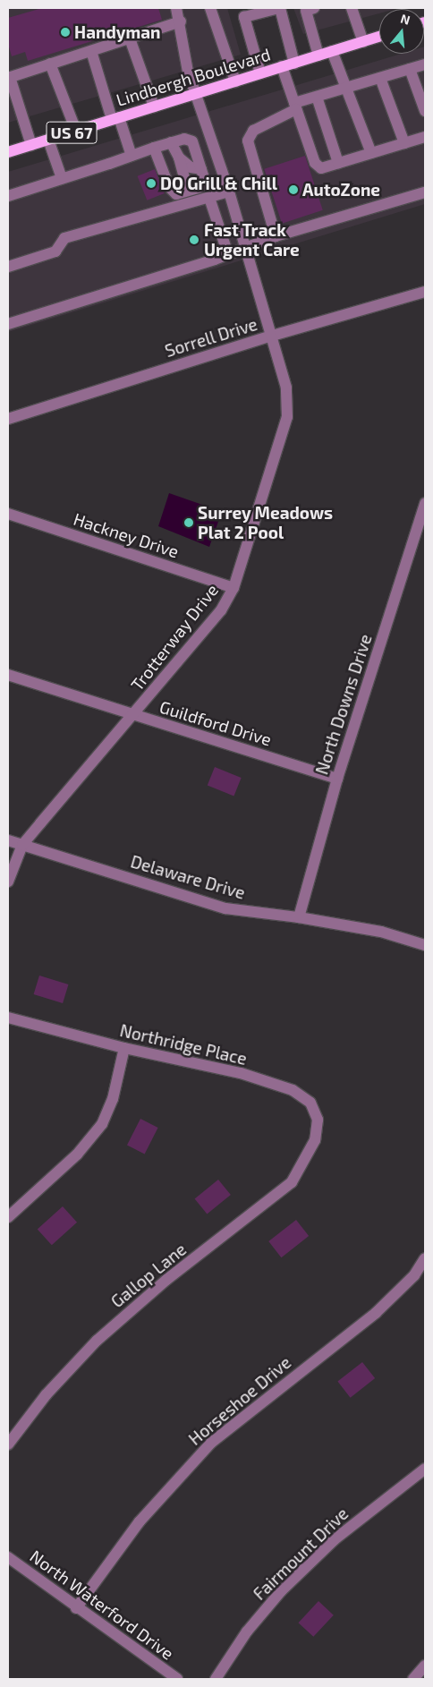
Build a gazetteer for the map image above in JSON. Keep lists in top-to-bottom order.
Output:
{
  "streets": {
    "main road": ["Lindbergh Boulevard", "US 67"],
    "street": [
      "Sorrell Drive",
      "Hackney Drive",
      "Trotterway Drive",
      "North Downs Drive",
      "Guildford Drive",
      "Delaware Drive",
      "Northridge Place",
      "Gallop Lane",
      "Horseshoe Drive",
      "Fairmount Drive",
      "North Waterford Drive"
    ]
  },
  "crossings": [
    ["Lindbergh Boulevard", "Trotterway Drive"],
    ["Sorrell Drive", "Trotterway Drive"],
    ["Hackney Drive", "Trotterway Drive"],
    ["Trotterway Drive", "Guildford Drive"],
    ["Trotterway Drive", "Delaware Drive"],
    ["North Downs Drive", "Guildford Drive"],
    ["North Downs Drive", "Delaware Drive"],
    ["Northridge Place", "Gallop Lane"],
    ["Horseshoe Drive", "North Waterford Drive"]
  ],
  "places": [
    "Handyman",
    "DQ Grill & Chill",
    "AutoZone",
    "Fast Track Urgent Care",
    "Surrey Meadows Plat 2 Pool"
  ],
  "north": "top"
}
